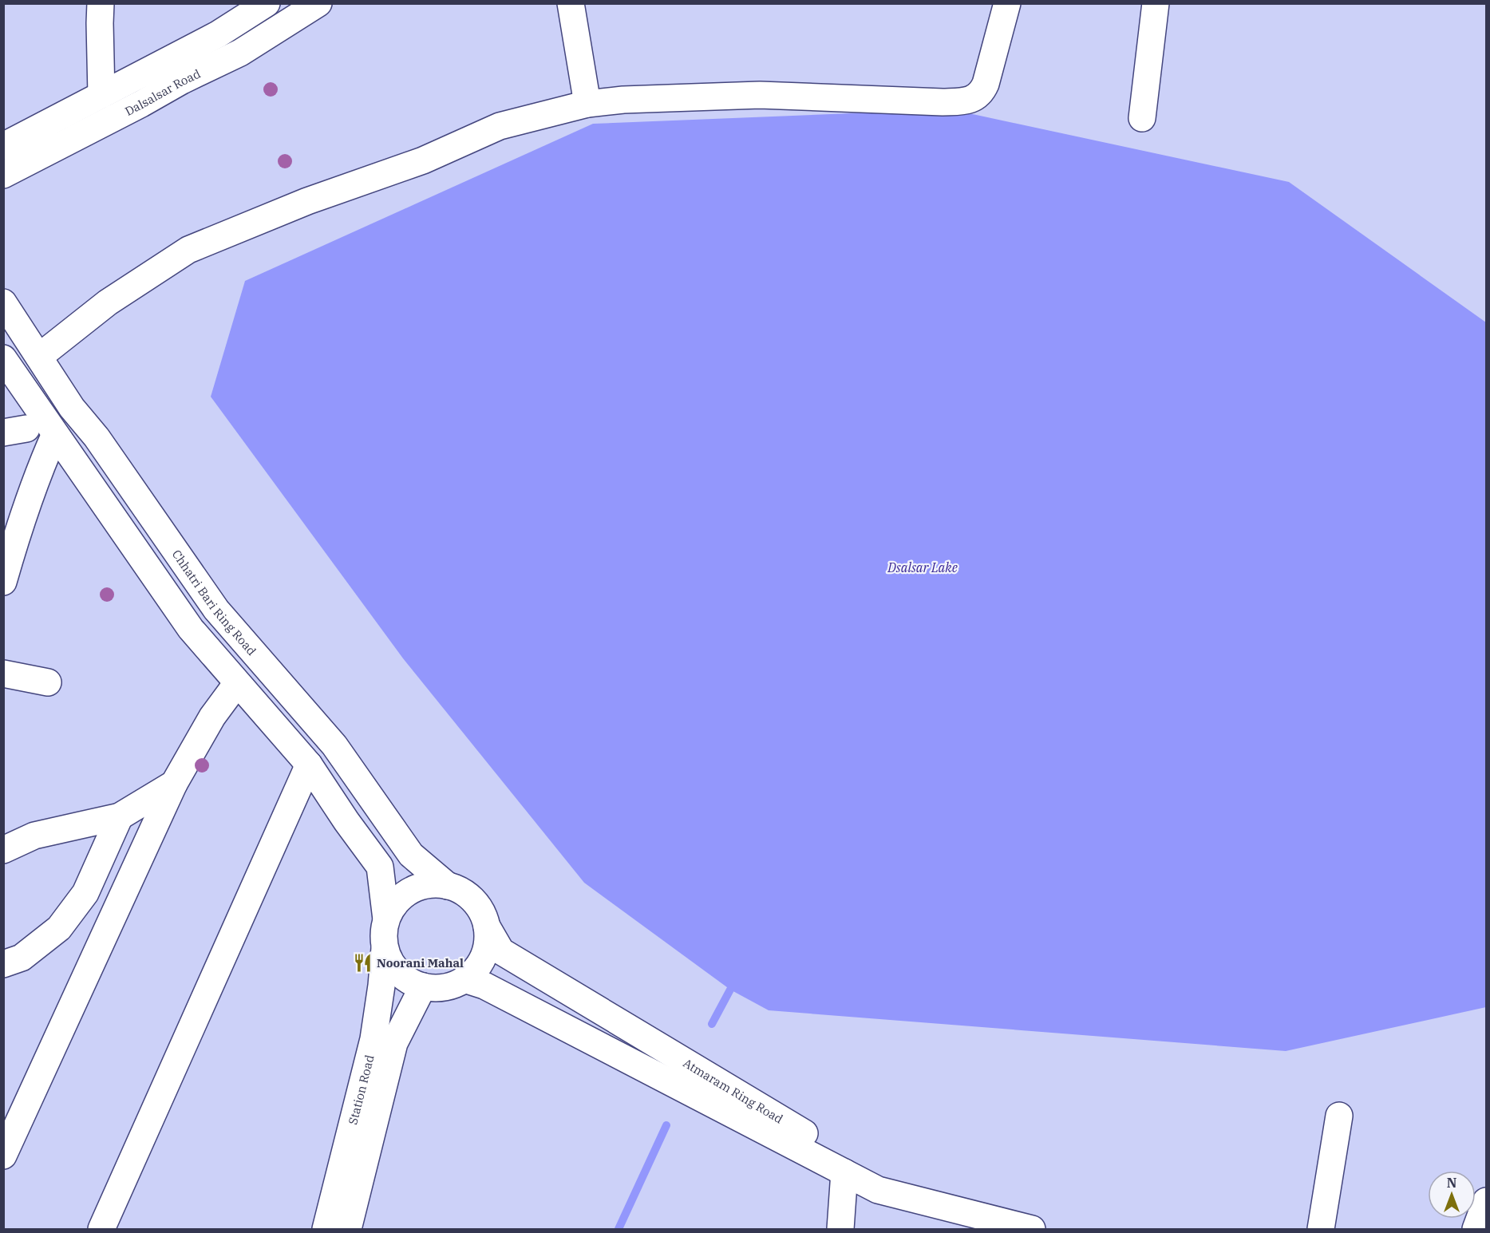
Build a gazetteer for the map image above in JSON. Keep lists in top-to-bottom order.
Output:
{
  "streets": {
    "main road": [
      "Dalsalsar Road",
      "Chhatri Bari Ring Road",
      "Station Road",
      "Atmaram Ring Road"
    ]
  },
  "crossings": [
    ["Chhatri Bari Ring Road", "Station Road"],
    ["Chhatri Bari Ring Road", "Atmaram Ring Road"],
    ["Station Road", "Atmaram Ring Road"]
  ],
  "water": ["Dsalsar Lake"],
  "places": {
    "restaurant": ["Noorani Mahal"]
  },
  "north": "top"
}
